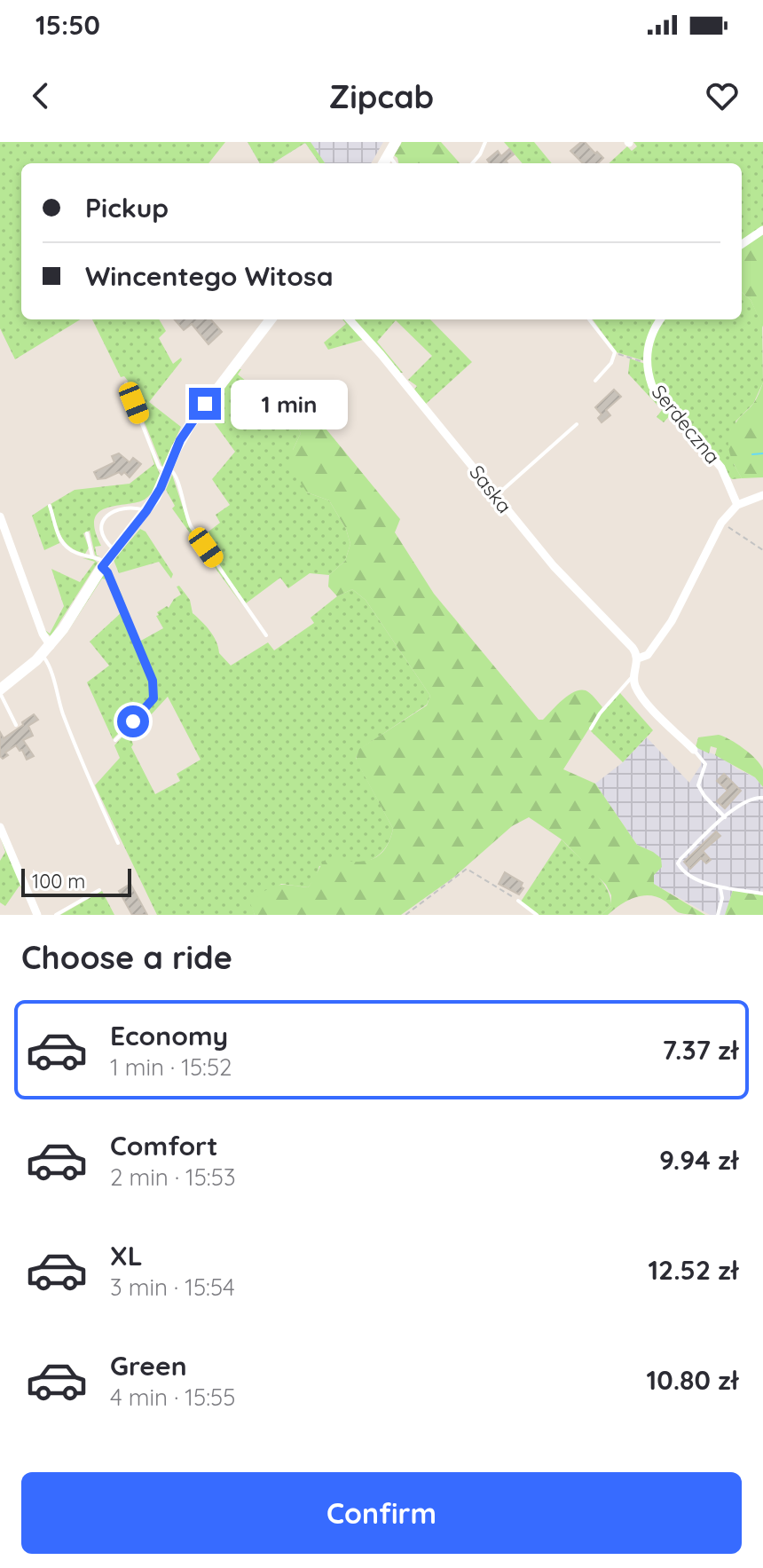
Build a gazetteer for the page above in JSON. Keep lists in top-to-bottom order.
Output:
{
  "streets": {
    "street": ["Serdeczna", "Saska"]
  },
  "scale_bar": "100 m",
  "page": {
    "status": "15:50",
    "header": "Zipcab",
    "banner": ["Pickup", "Wincentego Witosa"],
    "bubble": "1 min",
    "scale": "100 m",
    "heading": "Choose a ride",
    "list": [
      {
        "name": "Economy",
        "note": "1 min · 15:52",
        "value": "7.37 zł"
      },
      {
        "name": "Comfort",
        "note": "2 min · 15:53",
        "value": "9.94 zł"
      },
      {
        "name": "XL",
        "note": "3 min · 15:54",
        "value": "12.52 zł"
      },
      {
        "name": "Green",
        "note": "4 min · 15:55",
        "value": "10.80 zł"
      }
    ],
    "buttons": "Confirm"
  }
}
